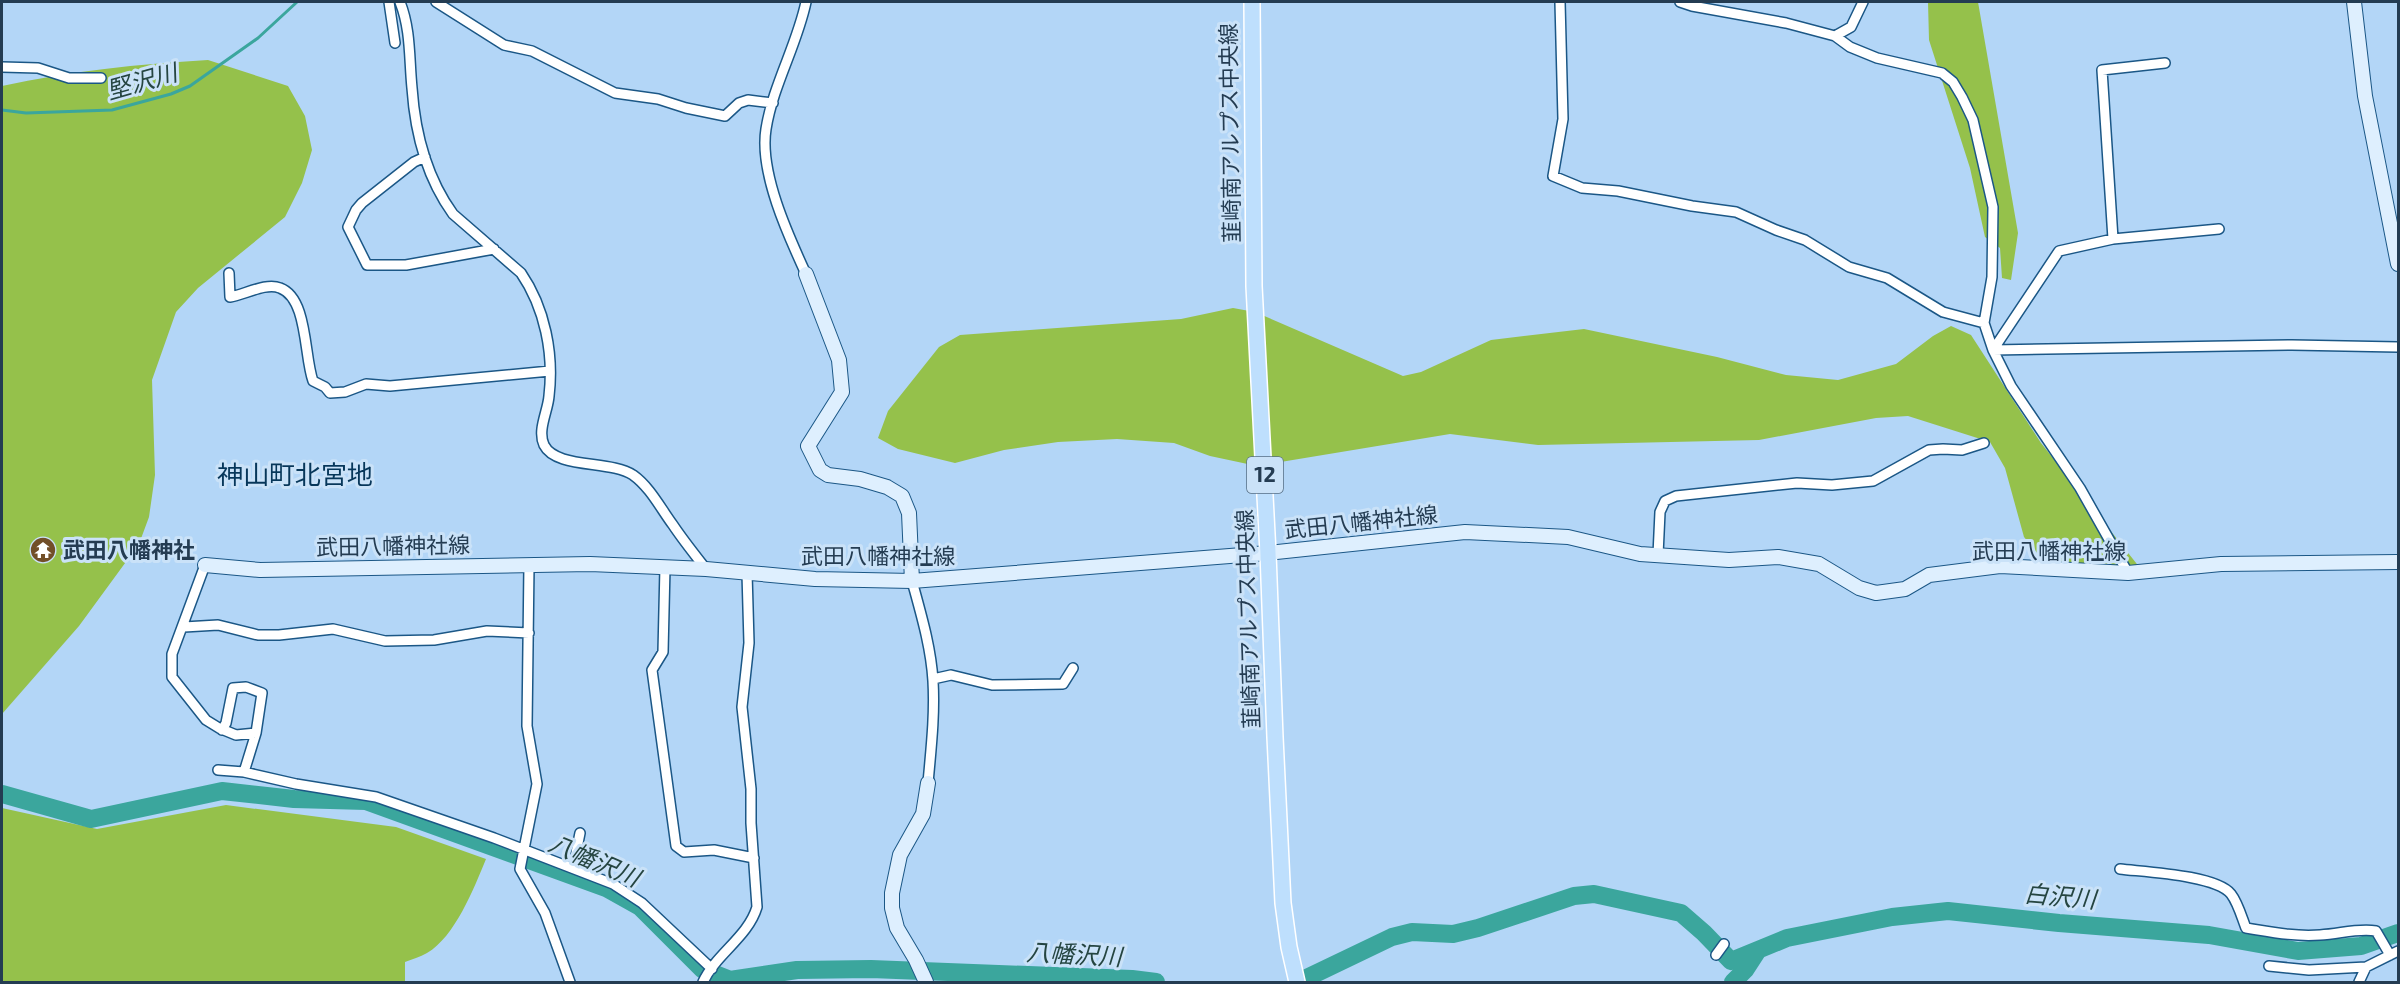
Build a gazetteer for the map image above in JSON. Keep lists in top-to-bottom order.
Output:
{
  "streets": {
    "main road": ["韮崎南アルプス中央線", "12", "武田八幡神社線"]
  },
  "crossings": [
    ["韮崎南アルプス中央線", "武田八幡神社線"]
  ],
  "districts": ["神山町北宮地"],
  "water": ["堅沢川", "八幡沢川", "白沢川"],
  "places": {
    "temple": ["武田八幡神社"]
  }
}
